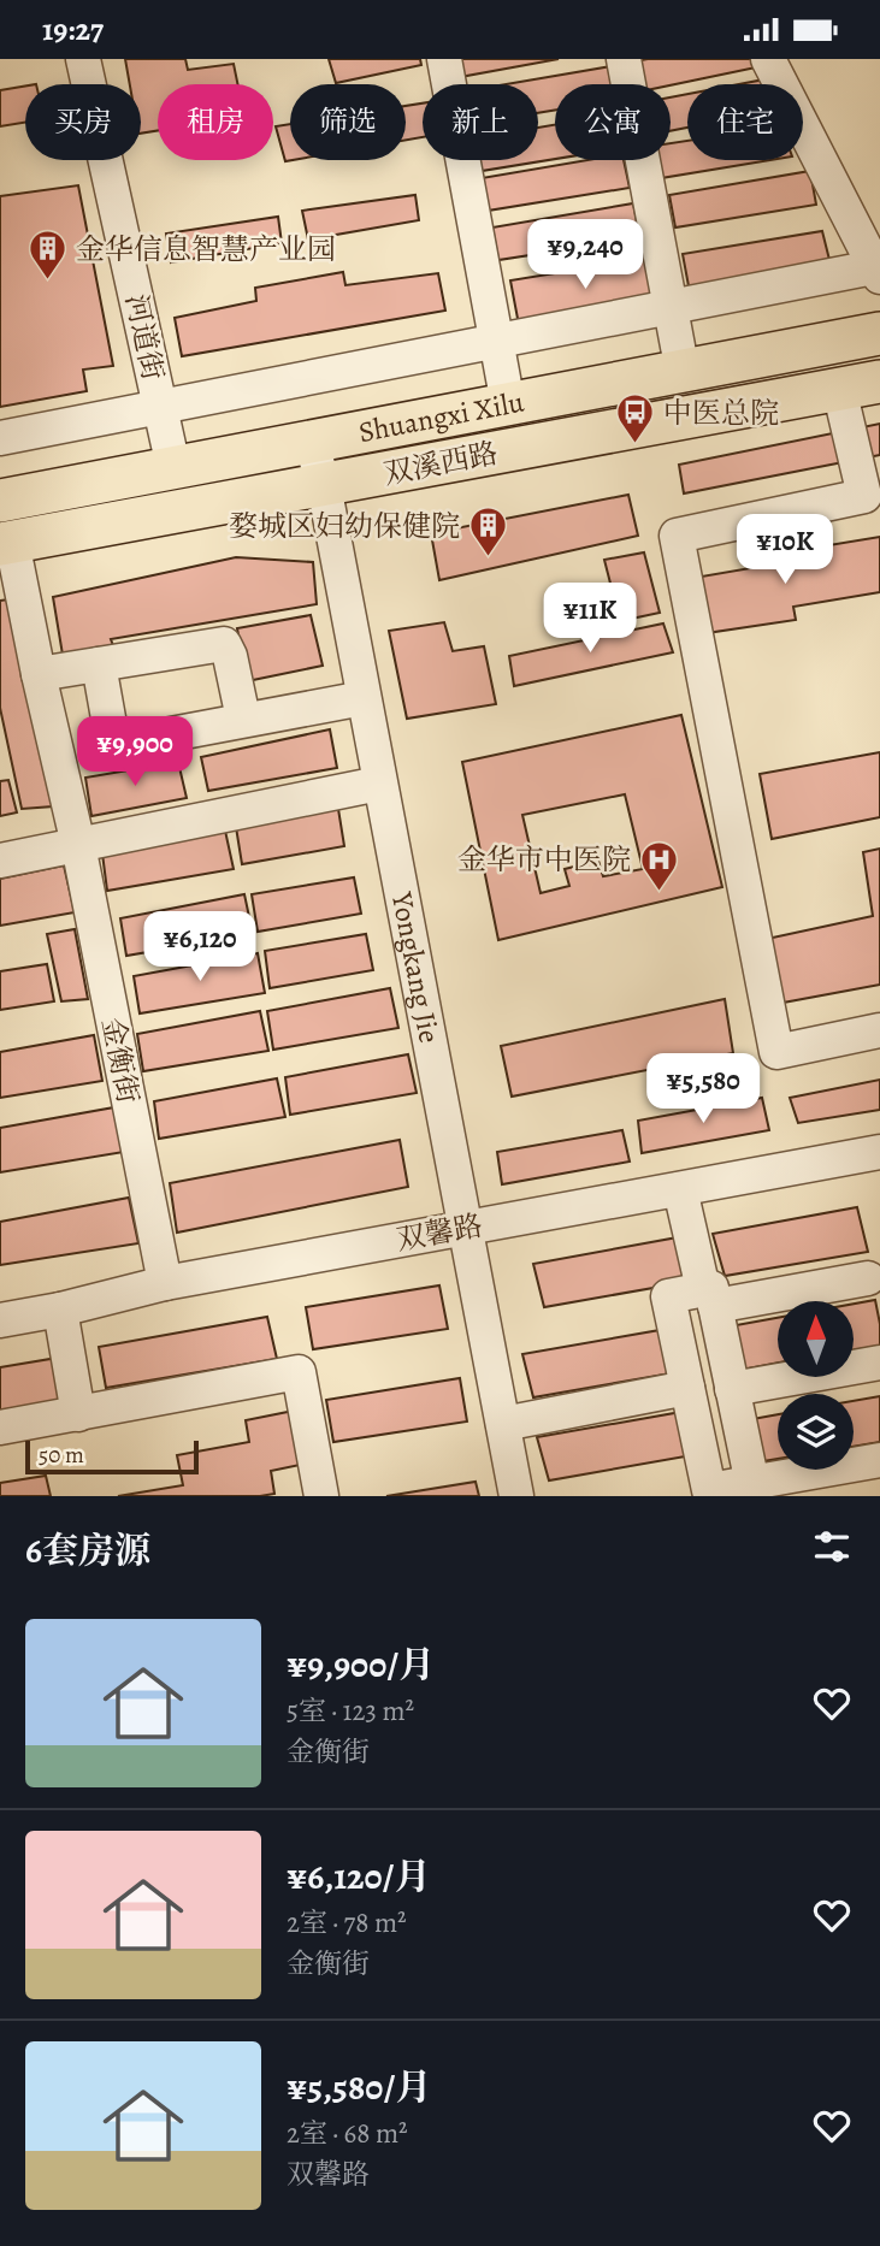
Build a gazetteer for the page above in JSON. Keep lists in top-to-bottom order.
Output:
{
  "streets": {
    "main road": ["Shuangxi Xilu", "双溪西路"],
    "street": [
      "河道街",
      "Yongkang Jie",
      "金衡街",
      "双馨路"
    ]
  },
  "crossings": [
    ["河道街", "Shuangxi Xilu"],
    ["Shuangxi Xilu", "Yongkang Jie"],
    ["双溪西路", "Yongkang Jie"],
    ["双溪西路", "金衡街"],
    ["Yongkang Jie", "双馨路"],
    ["金衡街", "双馨路"]
  ],
  "places": {
    "building": ["金华信息智慧产业园", "婺城区妇幼保健院"],
    "bus stop": ["中医总院"],
    "hospital": ["金华市中医院"]
  },
  "scale_bar": "50 m",
  "north": "top",
  "page": {
    "status": "19:27",
    "chip": [
      "买房",
      "租房",
      "筛选",
      "新上",
      "公寓",
      "住宅"
    ],
    "price": [
      "¥9,240",
      "¥10K",
      "¥11K",
      "¥9,900",
      "¥6,120",
      "¥5,580"
    ],
    "scale": "50 m",
    "heading": "6套房源",
    "list": [
      {
        "name": "¥9,900/月",
        "note": "5室 · 123 m² · 金衡街"
      },
      {
        "name": "¥6,120/月",
        "note": "2室 · 78 m² · 金衡街"
      },
      {
        "name": "¥5,580/月",
        "note": "2室 · 68 m² · 双馨路"
      }
    ]
  }
}
